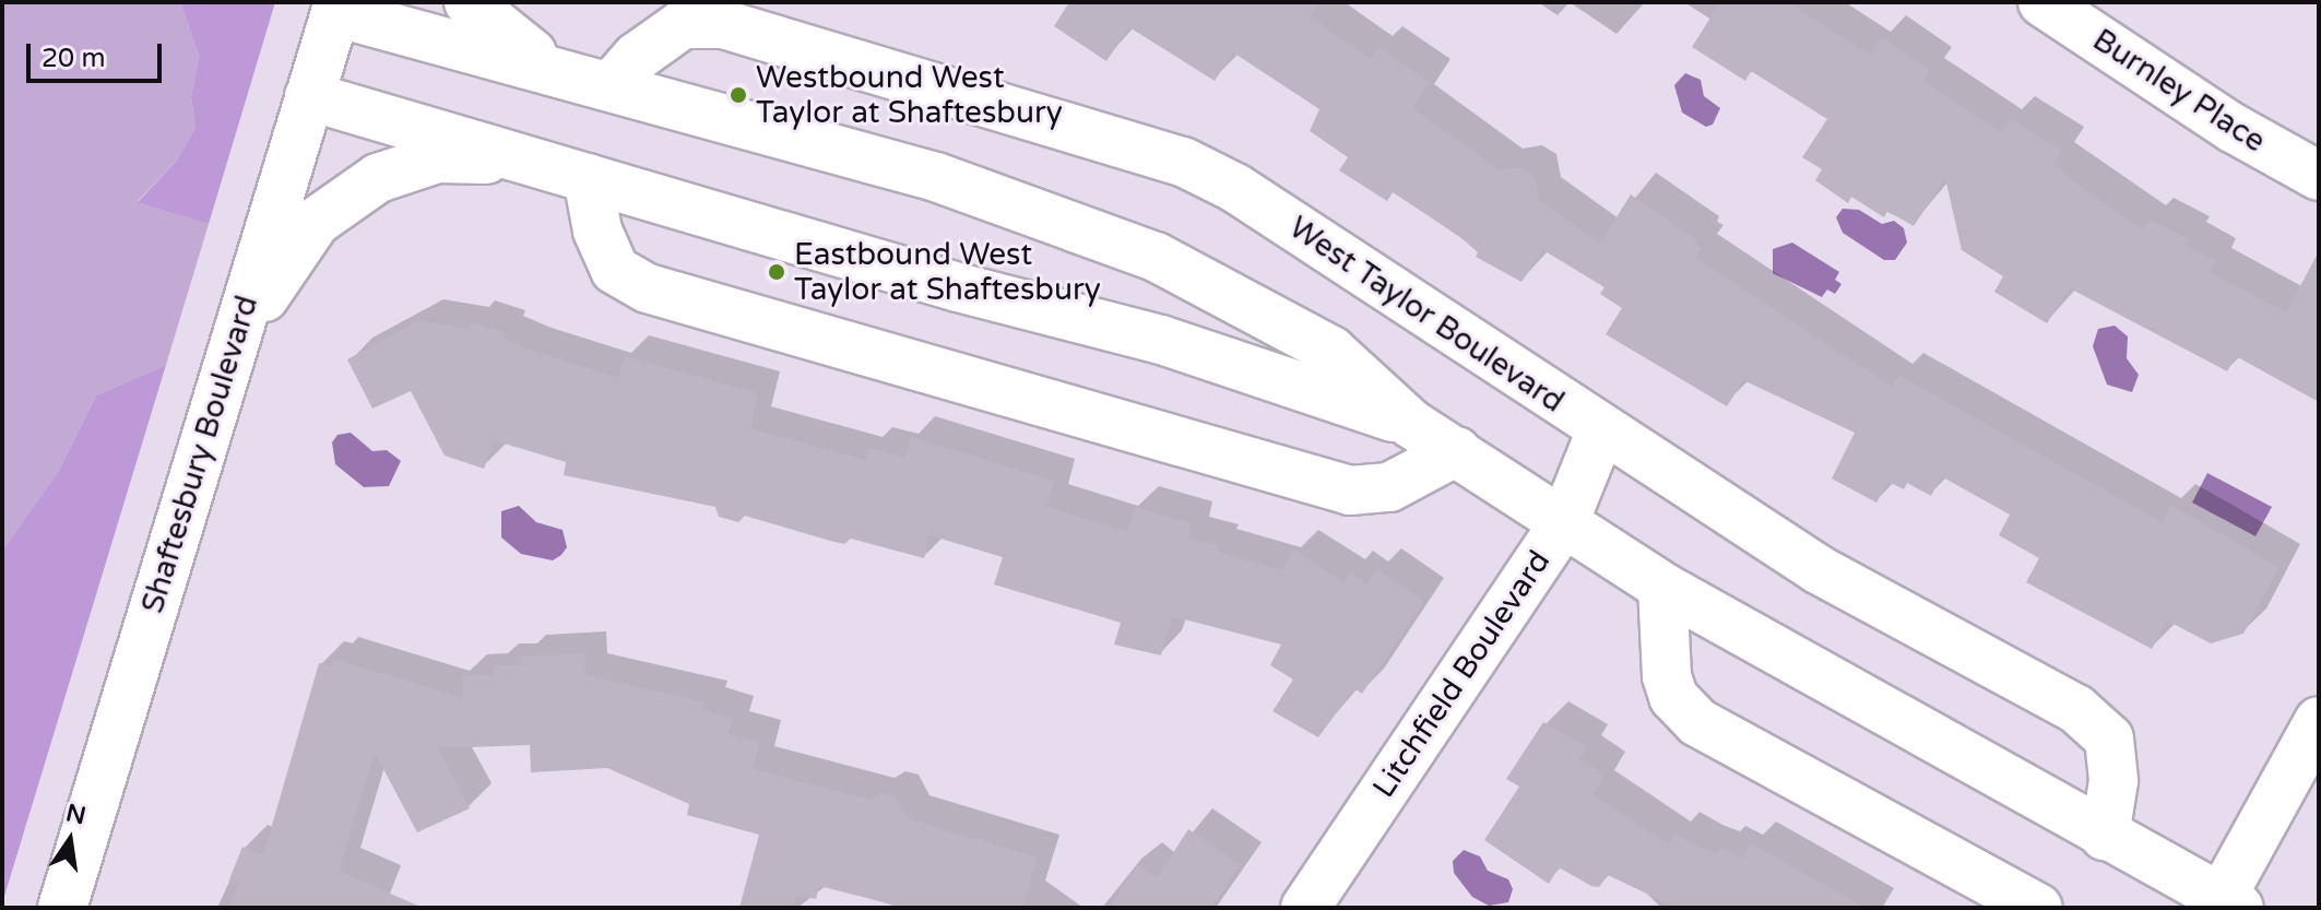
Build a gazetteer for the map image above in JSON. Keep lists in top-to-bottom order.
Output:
{
  "streets": {
    "street": [
      "Burnley Place",
      "West Taylor Boulevard",
      "Shaftesbury Boulevard",
      "Litchfield Boulevard"
    ]
  },
  "crossings": [
    ["West Taylor Boulevard", "Litchfield Boulevard"]
  ],
  "places": ["Westbound West Taylor at Shaftesbury", "Eastbound West Taylor at Shaftesbury"],
  "scale_bar": "20 m",
  "north": "top"
}
